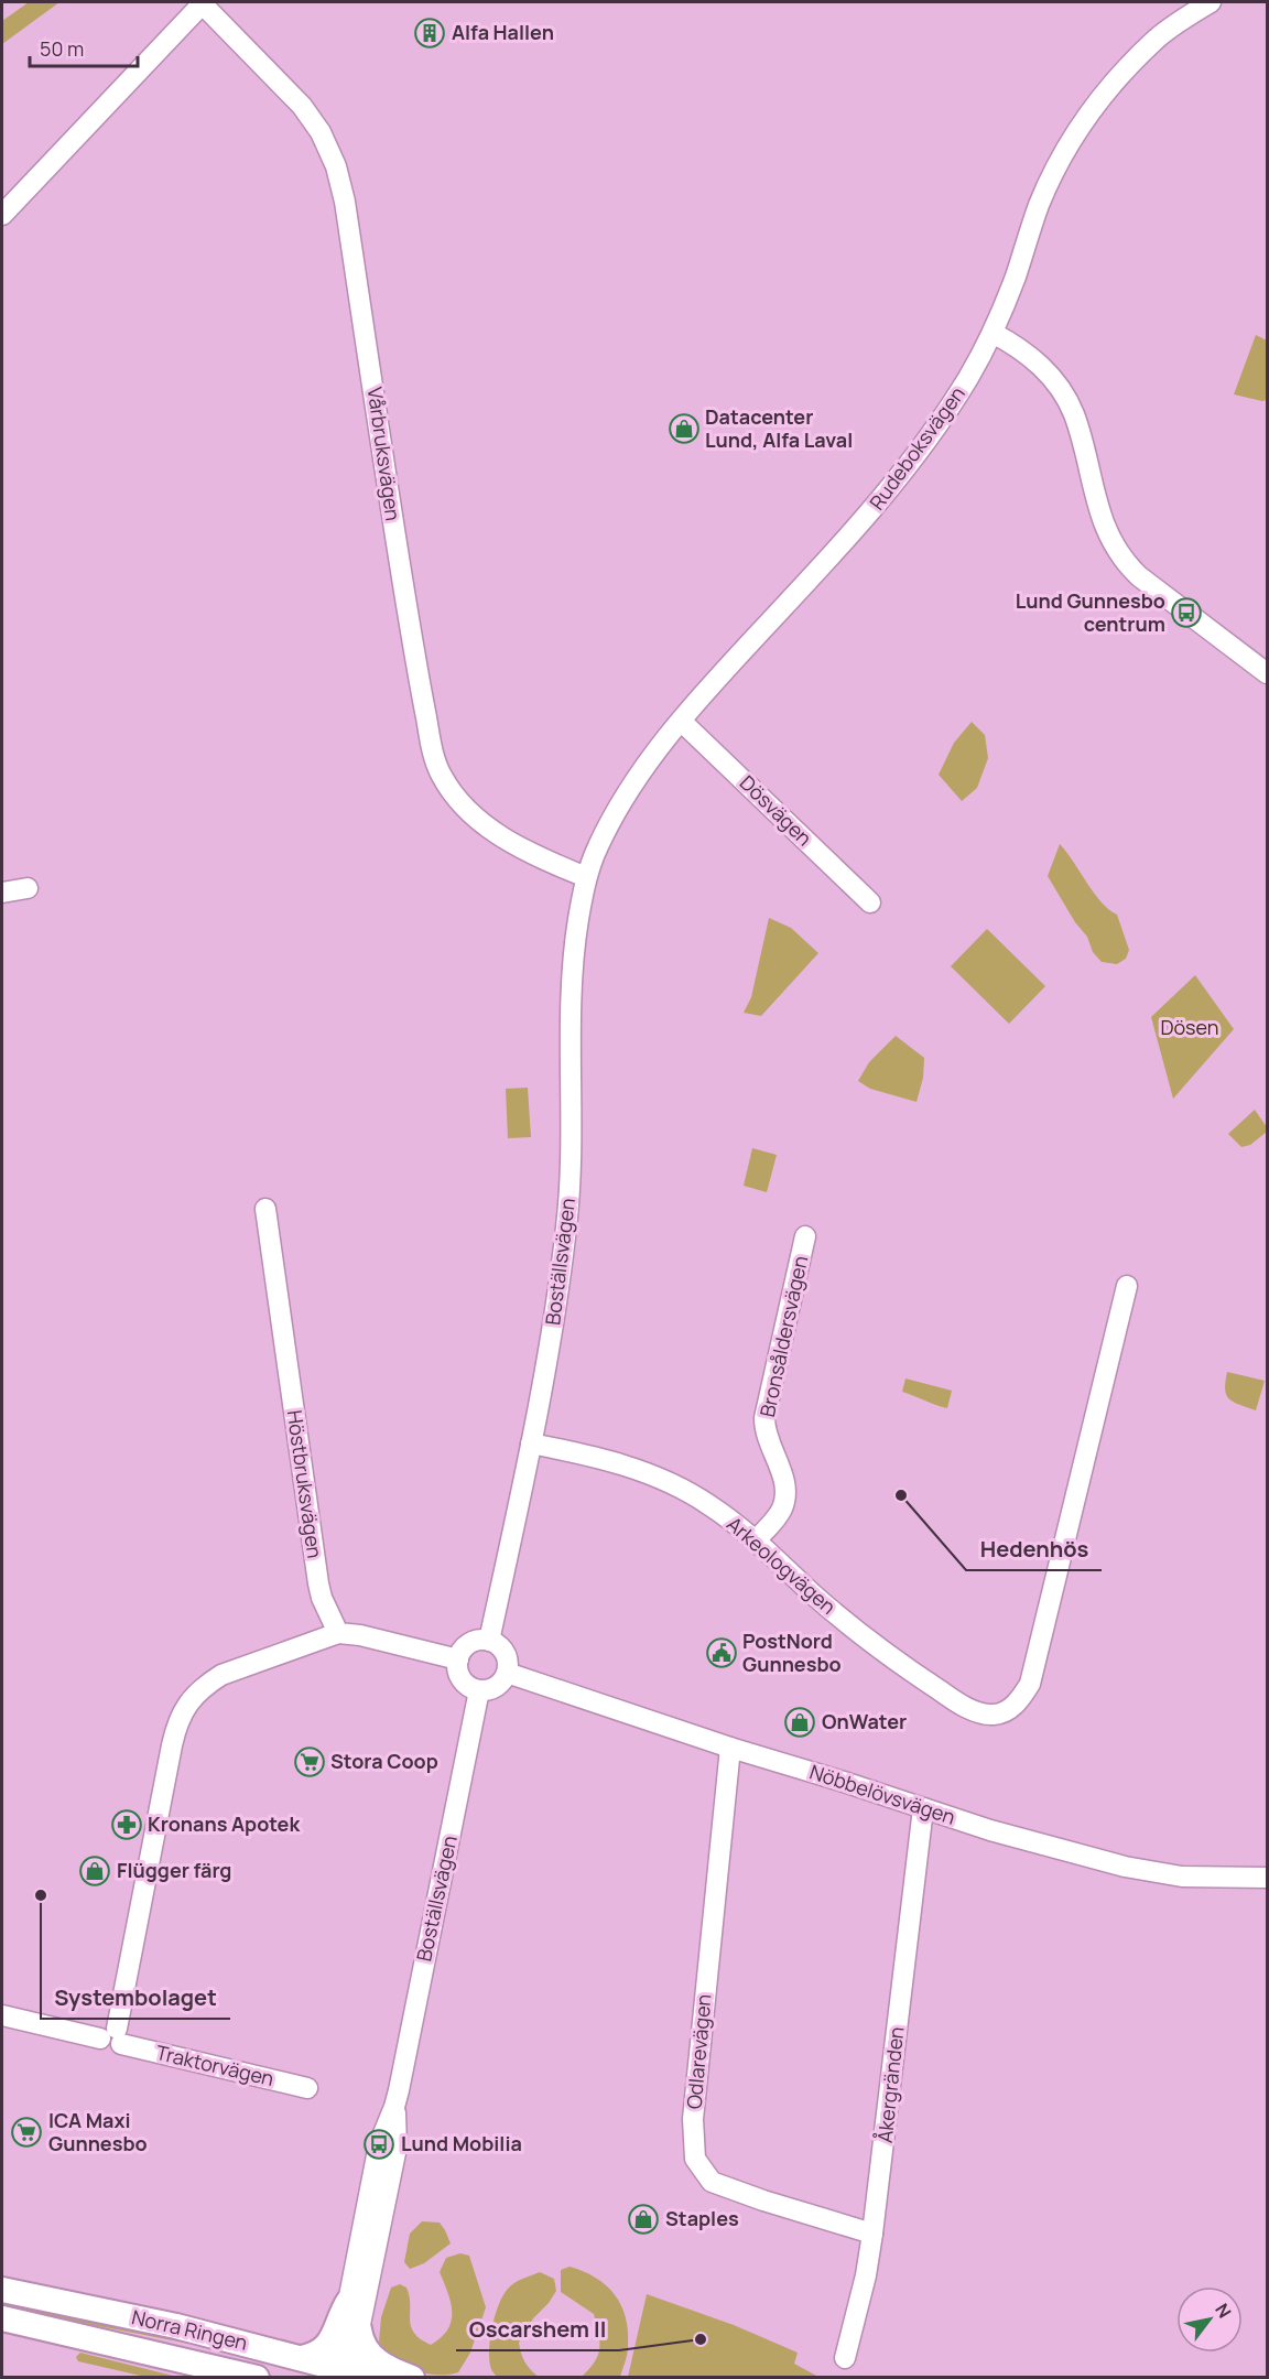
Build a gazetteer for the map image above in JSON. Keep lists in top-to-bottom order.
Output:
{
  "streets": {
    "main road": ["Norra Ringen"],
    "street": [
      "Rudeboksvägen",
      "Vårbruksvägen",
      "Dösvägen",
      "Boställsvägen",
      "Bronsåldersvägen",
      "Höstbruksvägen",
      "Arkeologvägen",
      "Nöbbelövsvägen",
      "Odlarevägen",
      "Traktorvägen",
      "Åkergränden"
    ]
  },
  "crossings": [
    ["Rudeboksvägen", "Vårbruksvägen"],
    ["Rudeboksvägen", "Dösvägen"],
    ["Rudeboksvägen", "Boställsvägen"],
    ["Vårbruksvägen", "Boställsvägen"],
    ["Boställsvägen", "Arkeologvägen"],
    ["Boställsvägen", "Nöbbelövsvägen"],
    ["Boställsvägen", "Norra Ringen"],
    ["Bronsåldersvägen", "Arkeologvägen"],
    ["Nöbbelövsvägen", "Odlarevägen"],
    ["Nöbbelövsvägen", "Åkergränden"],
    ["Odlarevägen", "Åkergränden"]
  ],
  "parks": ["Dösen"],
  "places": {
    "building": ["Alfa Hallen"],
    "shop": [
      "Datacenter Lund, Alfa Laval",
      "OnWater",
      "Flügger färg",
      "Staples"
    ],
    "bus stop": ["Lund Gunnesbo centrum", "Lund Mobilia"],
    "other": ["Hedenhös", "Systembolaget", "Oscarshem II"],
    "public building": ["PostNord Gunnesbo"],
    "supermarket": ["Stora Coop", "ICA Maxi Gunnesbo"],
    "pharmacy": ["Kronans Apotek"]
  },
  "scale_bar": "50 m",
  "north": "top right"
}
